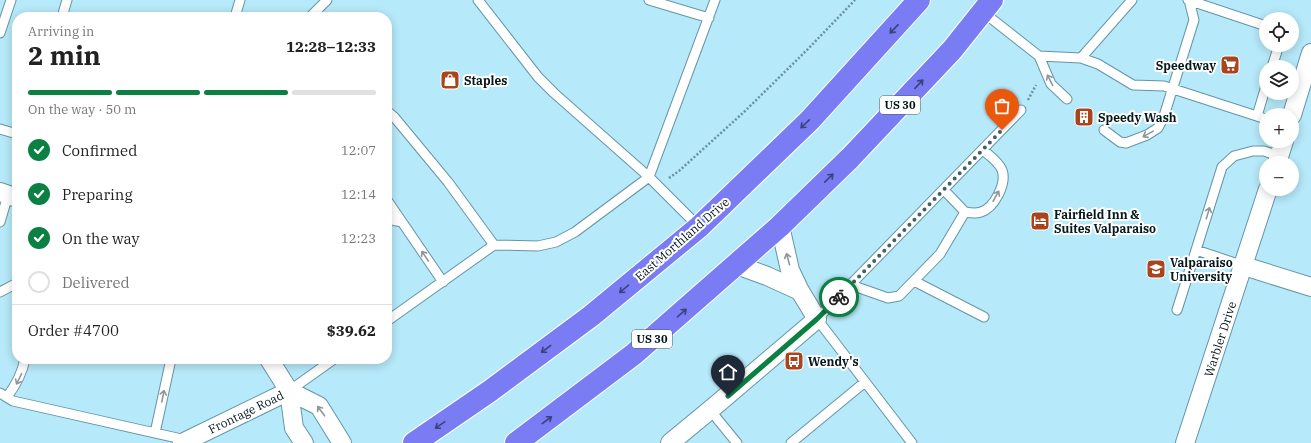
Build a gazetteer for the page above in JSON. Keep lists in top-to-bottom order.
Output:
{
  "streets": {
    "highway": ["US 30", "East Morthland Drive"],
    "street": ["Warbler Drive", "Frontage Road"]
  },
  "places": {
    "supermarket": ["Speedway"],
    "shop": ["Staples"],
    "building": ["Speedy Wash"],
    "hotel": ["Fairfield Inn & Suites Valparaiso"],
    "school or university": ["Valparaiso University"],
    "bus stop": ["Wendy's"]
  },
  "page": {
    "map_buttons": ["+", "−"],
    "heading": ["2 min", "Arriving in", "12:28–12:33"],
    "panel": ["Order #4700", "$39.62"],
    "bar": "On the way · 50 m",
    "list": [
      ["Confirmed", "12:07"],
      ["Preparing", "12:14"],
      ["On the way", "12:23"],
      "Delivered"
    ]
  }
}
